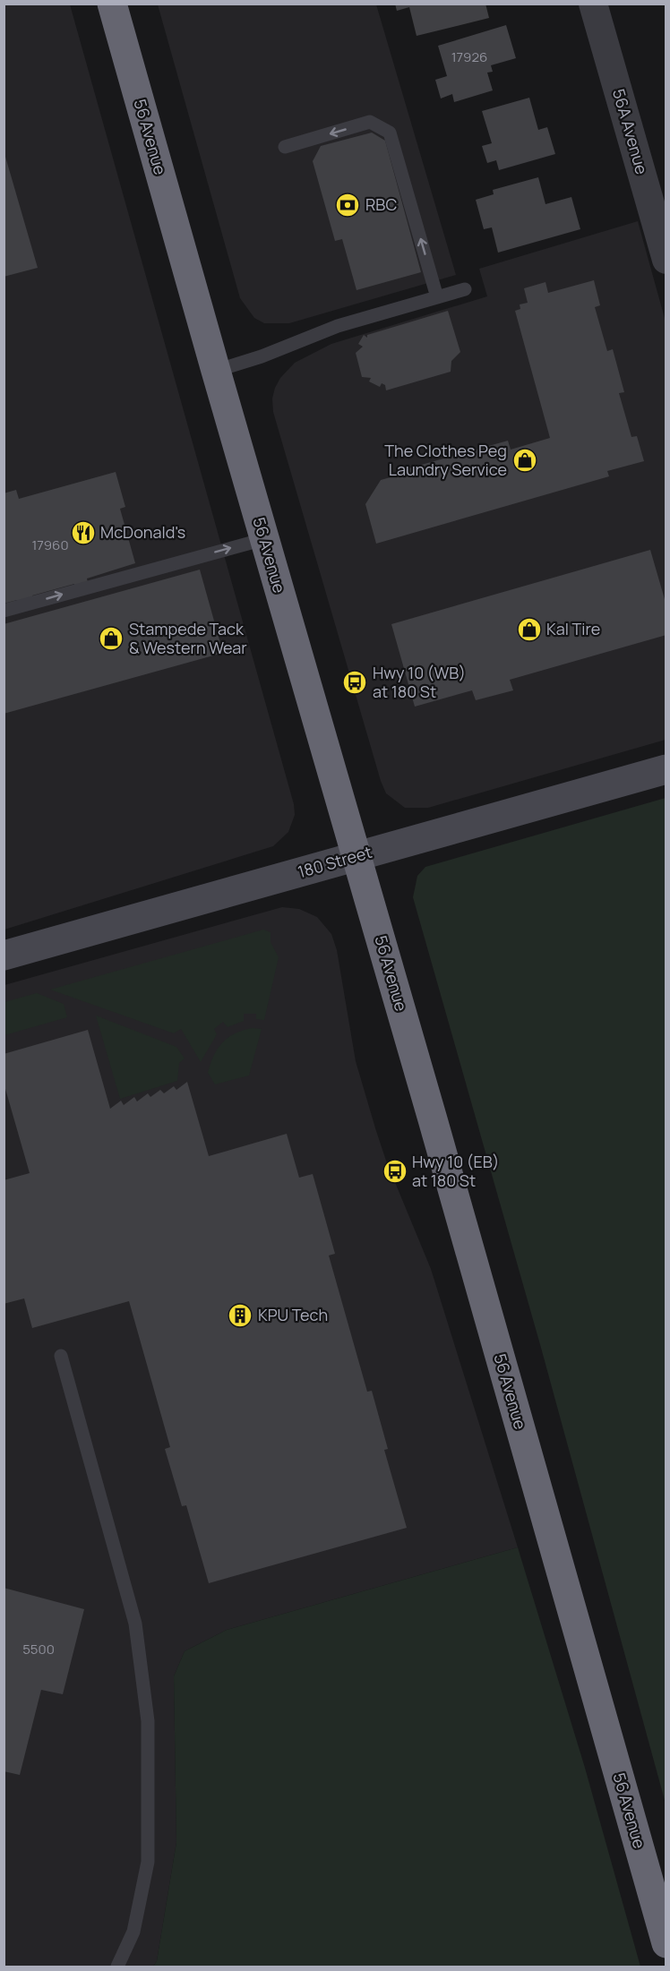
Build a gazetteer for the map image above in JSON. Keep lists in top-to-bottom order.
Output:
{
  "streets": {
    "highway": ["56 Avenue"],
    "street": ["56A Avenue", "180 Street"]
  },
  "crossings": [
    ["56 Avenue", "180 Street"]
  ],
  "places": {
    "bank": ["RBC"],
    "shop": ["The Clothes Peg Laundry Service", "Kal Tire", "Stampede Tack & Western Wear"],
    "restaurant": ["McDonald's"],
    "bus stop": ["Hwy 10 (WB) at 180 St", "Hwy 10 (EB) at 180 St"],
    "building": ["KPU Tech"]
  },
  "house_numbers": ["17926", "17960", "5500"]
}
